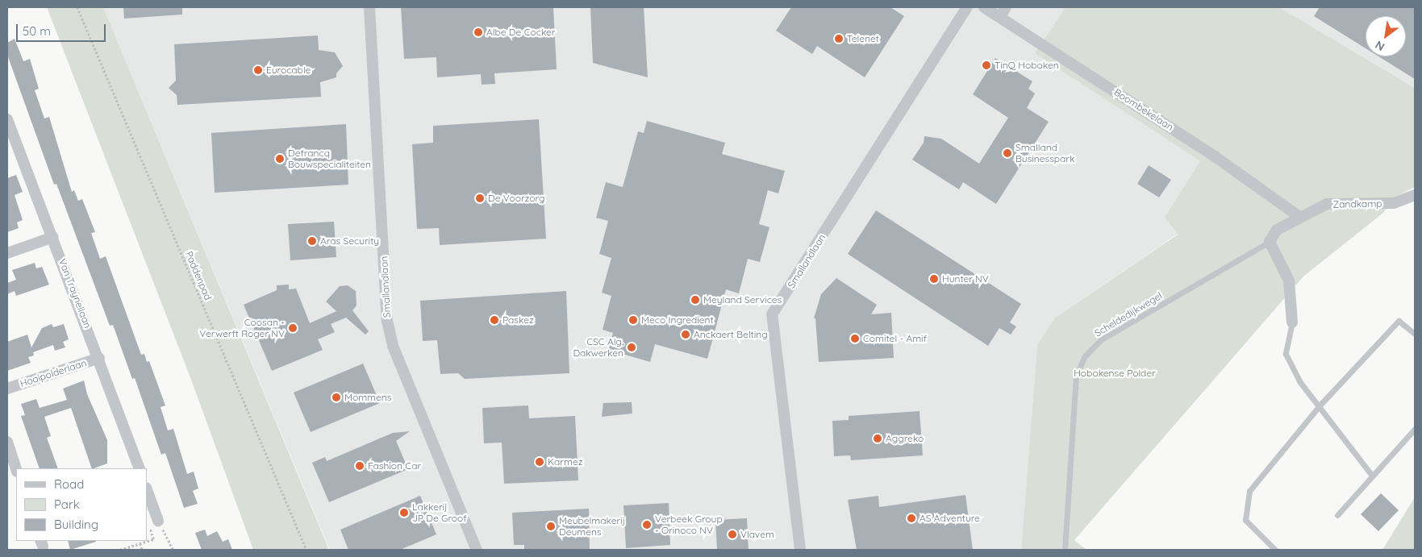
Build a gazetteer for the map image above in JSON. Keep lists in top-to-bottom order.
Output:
{
  "streets": {
    "street": [
      "Boombekelaan",
      "Zandkamp",
      "Smallandlaan",
      "Van Traynellaan",
      "Hooipolderlaan"
    ],
    "lane": ["Scheldedijkwegel"],
    "path": ["Paddenpad"]
  },
  "crossings": [
    ["Boombekelaan", "Zandkamp"],
    ["Zandkamp", "Scheldedijkwegel"],
    ["Van Traynellaan", "Hooipolderlaan"]
  ],
  "parks": ["Hobokense Polder"],
  "places": [
    "Albe De Cocker",
    "Telenet",
    "TinQ Hoboken",
    "Eurocable",
    "Smalland Businesspark",
    "Defrancq Bouwspecialiteiten",
    "De Voorzorg",
    "Aras Security",
    "Hunter NV",
    "Meyland Services",
    "Paskez",
    "Meco Ingredient",
    "Coosan - Verwerft Roger NV",
    "Anckaert Belting",
    "Comitel - Amif",
    "CSC Alg. Dakwerken",
    "Mommens",
    "Aggreko",
    "Karmez",
    "Fashion Car",
    "Lakkerij JP De Groof",
    "AS Adventure",
    "Verbeek Group - Orinoco NV",
    "Meubelmakerij Deumens",
    "Vlavem"
  ],
  "legend": ["Road", "Park", "Building"],
  "scale_bar": "50 m",
  "north": "bottom left"
}
